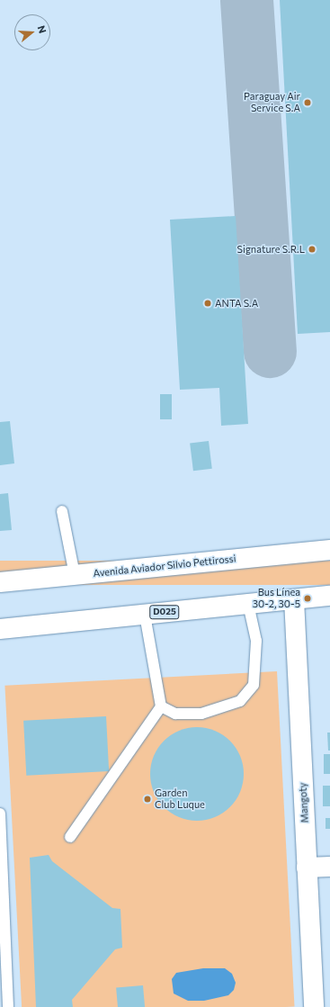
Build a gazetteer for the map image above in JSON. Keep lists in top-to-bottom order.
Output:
{
  "streets": {
    "main road": ["Avenida Aviador Silvio Pettirossi", "D025", "Mangoty"]
  },
  "crossings": [
    ["D025", "Mangoty"]
  ],
  "places": [
    "Paraguay Air Service S.A",
    "Signature S.R.L",
    "ANTA S.A",
    "Bus Línea 30-2, 30-5",
    "Garden Club Luque"
  ],
  "north": "right"
}
